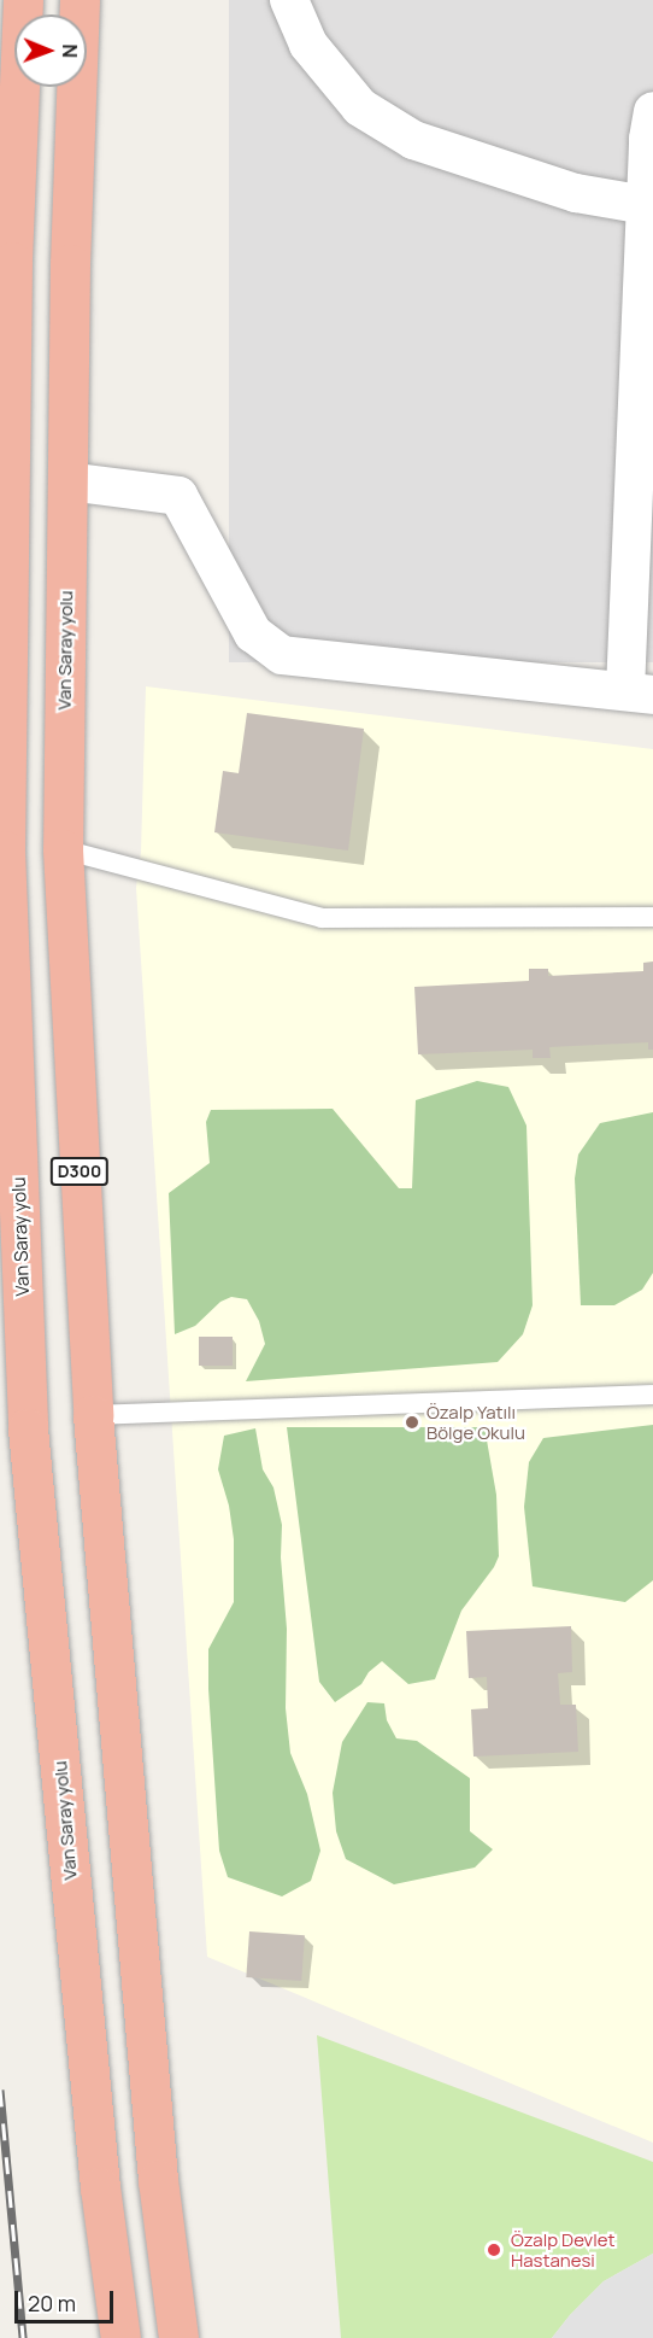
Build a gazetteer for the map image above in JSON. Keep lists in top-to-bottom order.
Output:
{
  "streets": {
    "highway": ["Van Saray yolu", "D300"]
  },
  "places": ["Özalp Yatılı Bölge Okulu", "Özalp Devlet Hastanesi"],
  "scale_bar": "20 m",
  "north": "right"
}
